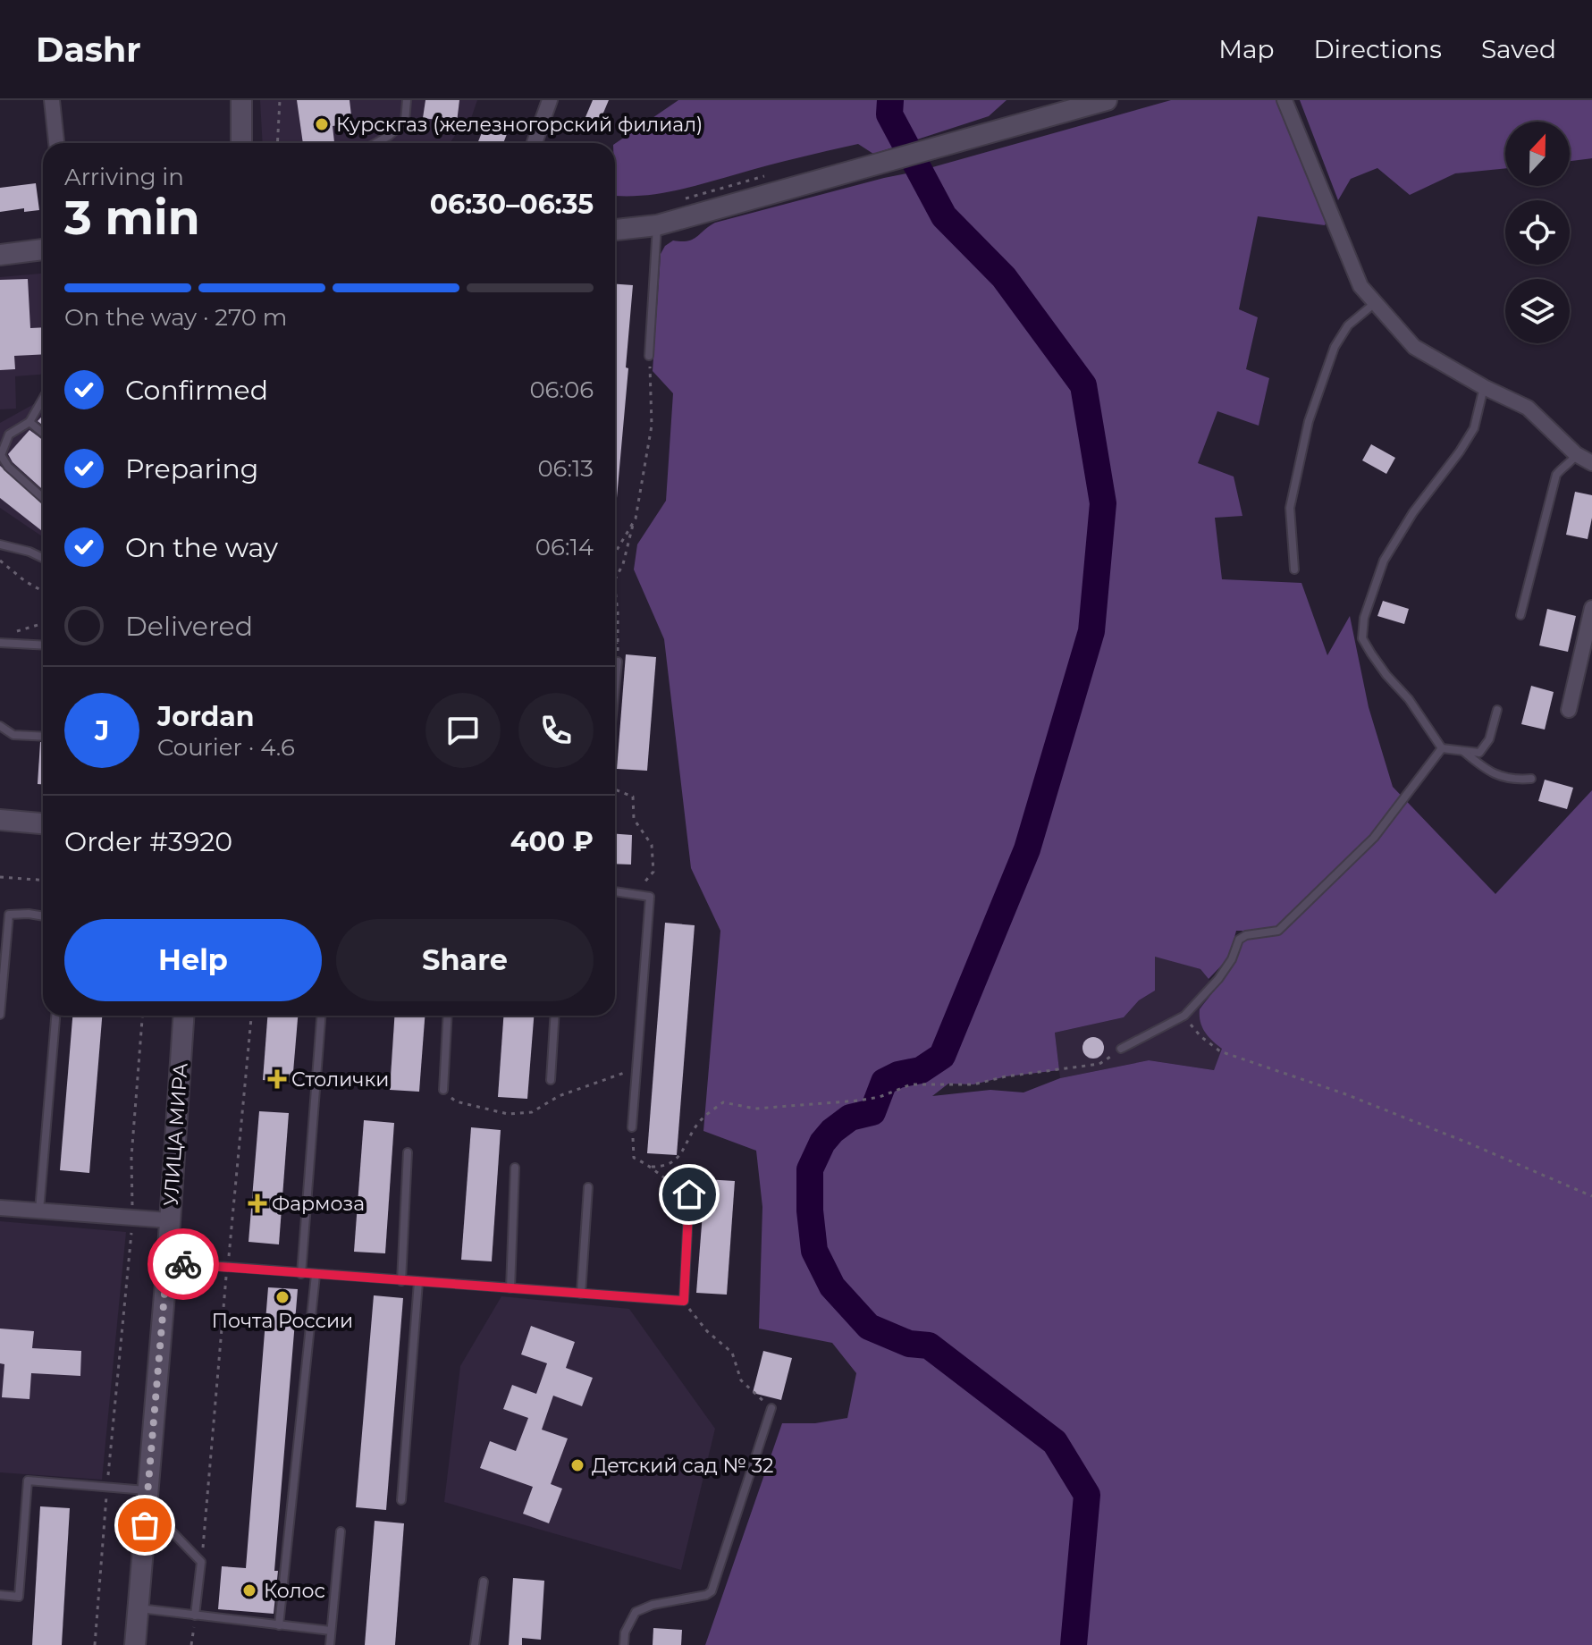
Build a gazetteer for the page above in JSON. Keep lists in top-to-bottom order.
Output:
{
  "streets": {
    "main road": ["УЛИЦА МИРА"]
  },
  "places": {
    "other": [
      "Курскгаз (железногорский филиал)",
      "Почта России",
      "Детский сад № 32",
      "Колос"
    ],
    "health": ["Столички", "Фармоза"]
  },
  "north": "top",
  "page": {
    "header": "Dashr",
    "nav": ["Map", "Directions", "Saved"],
    "heading": ["3 min", "Arriving in", "06:30–06:35"],
    "panel": [
      "Jordan",
      "Courier · 4.6",
      "Order #3920",
      "400 ₽"
    ],
    "bar": "On the way · 270 m",
    "list": [
      ["Confirmed", "06:06"],
      ["Preparing", "06:13"],
      ["On the way", "06:14"],
      "Delivered"
    ],
    "round": "J",
    "buttons": ["Help", "Share"]
  }
}
